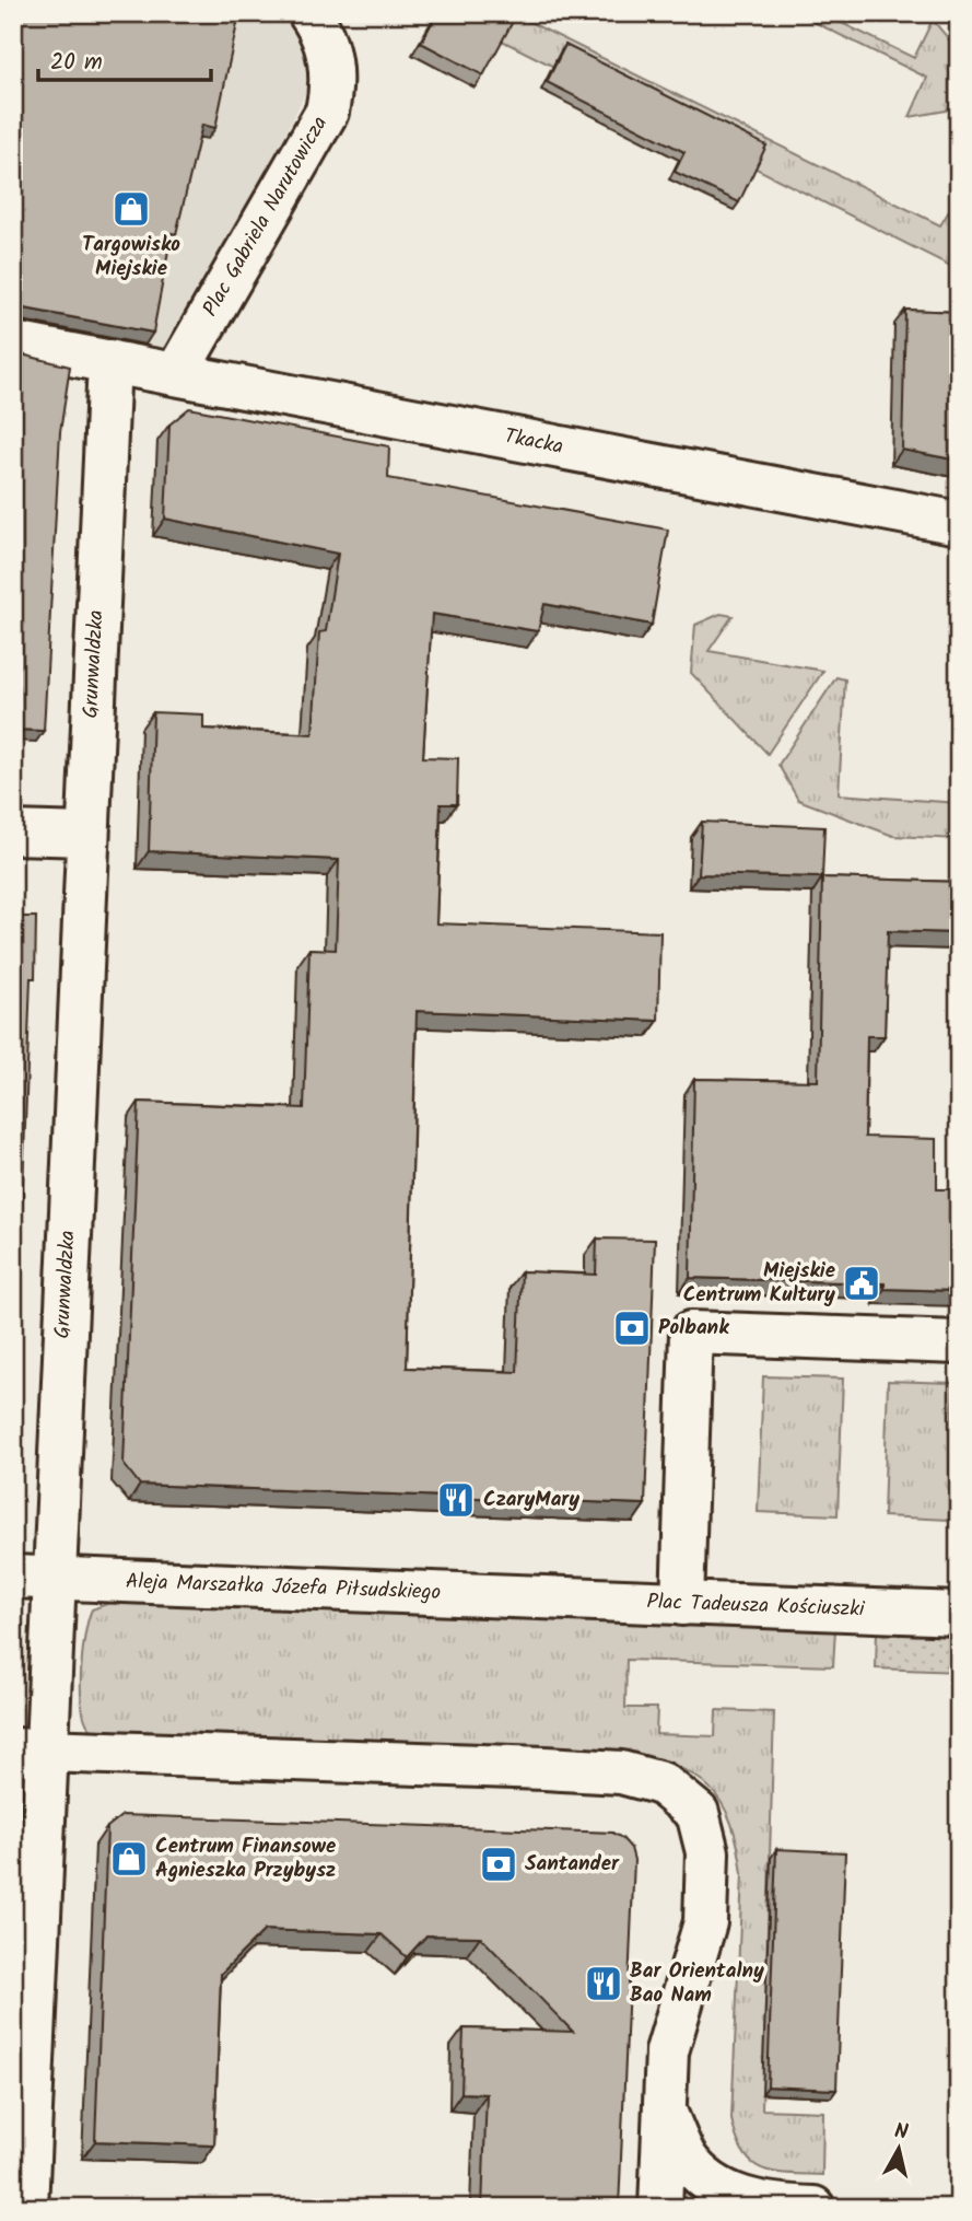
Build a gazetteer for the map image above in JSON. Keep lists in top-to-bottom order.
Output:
{
  "streets": {
    "street": [
      "Plac Gabriela Narutowicza",
      "Tkacka",
      "Grunwaldzka",
      "Aleja Marszałka Józefa Piłsudskiego",
      "Plac Tadeusza Kościuszki"
    ]
  },
  "crossings": [
    ["Plac Gabriela Narutowicza", "Tkacka"],
    ["Tkacka", "Grunwaldzka"],
    ["Grunwaldzka", "Aleja Marszałka Józefa Piłsudskiego"],
    ["Aleja Marszałka Józefa Piłsudskiego", "Plac Tadeusza Kościuszki"]
  ],
  "places": {
    "shop": ["Targowisko Miejskie", "Centrum Finansowe Agnieszka Przybysz"],
    "public building": ["Miejskie Centrum Kultury"],
    "bank": ["Polbank", "Santander"],
    "restaurant": ["CzaryMary", "Bar Orientalny Bao Nam"]
  },
  "scale_bar": "20 m",
  "north": "top"
}
